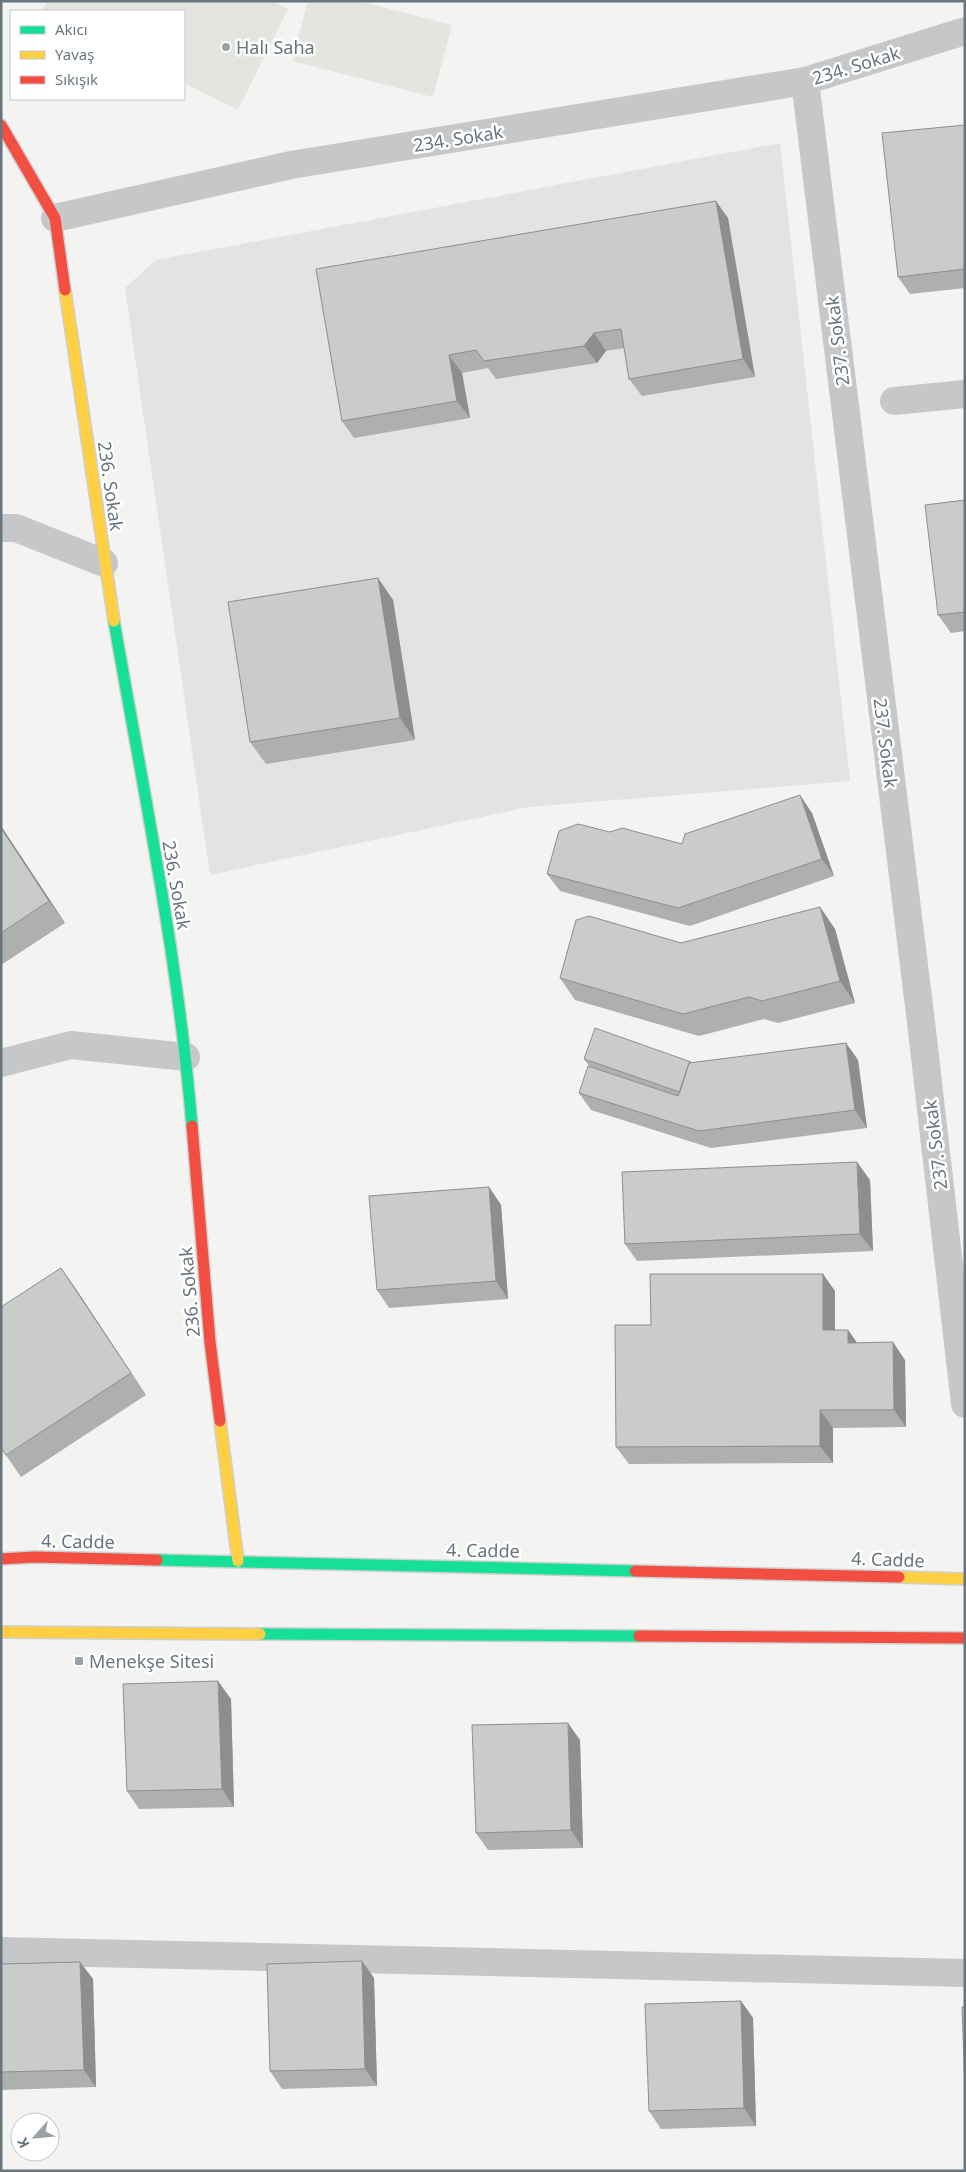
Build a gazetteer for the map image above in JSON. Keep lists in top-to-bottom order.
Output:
{
  "streets": {
    "main road": ["236. Sokak", "4. Cadde"],
    "street": ["234. Sokak", "237. Sokak"]
  },
  "crossings": [
    ["234. Sokak", "237. Sokak"],
    ["234. Sokak", "236. Sokak"],
    ["236. Sokak", "4. Cadde"]
  ],
  "places": {
    "other": ["Halı Saha"],
    "transit": ["Menekşe Sitesi"]
  },
  "legend": ["Akıcı", "Yavaş", "Sıkışık"],
  "north": "bottom left"
}
